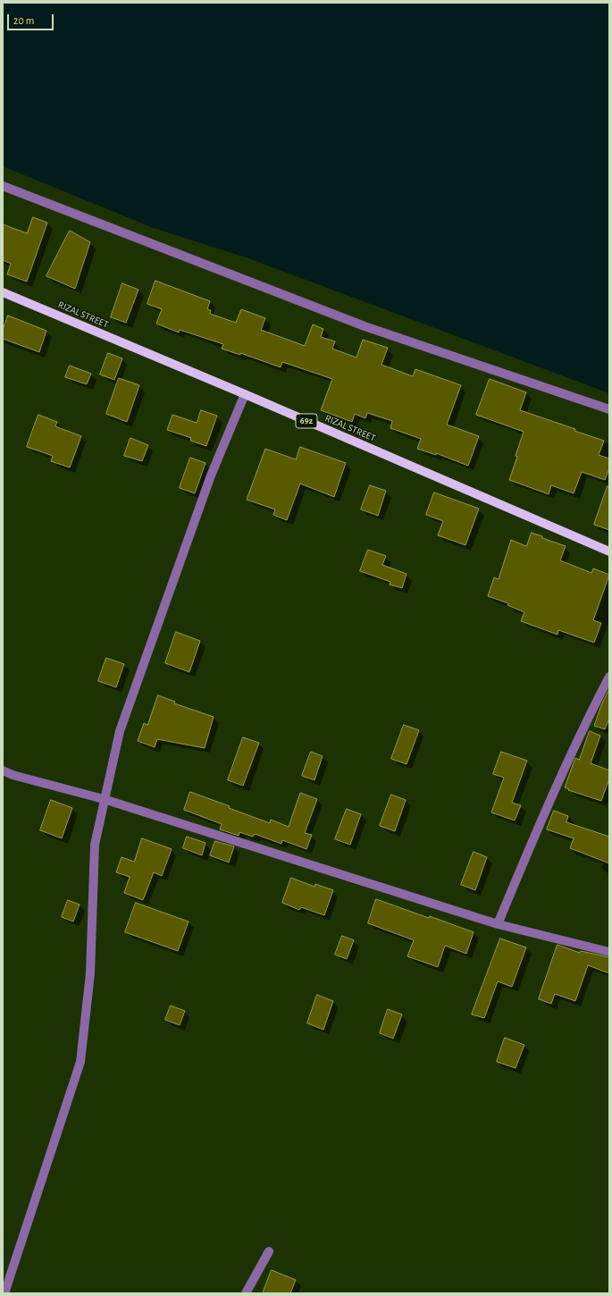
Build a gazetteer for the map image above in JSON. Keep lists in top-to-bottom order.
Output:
{
  "streets": {
    "main road": ["RIZAL STREET", "692"]
  },
  "scale_bar": "20 m"
}
